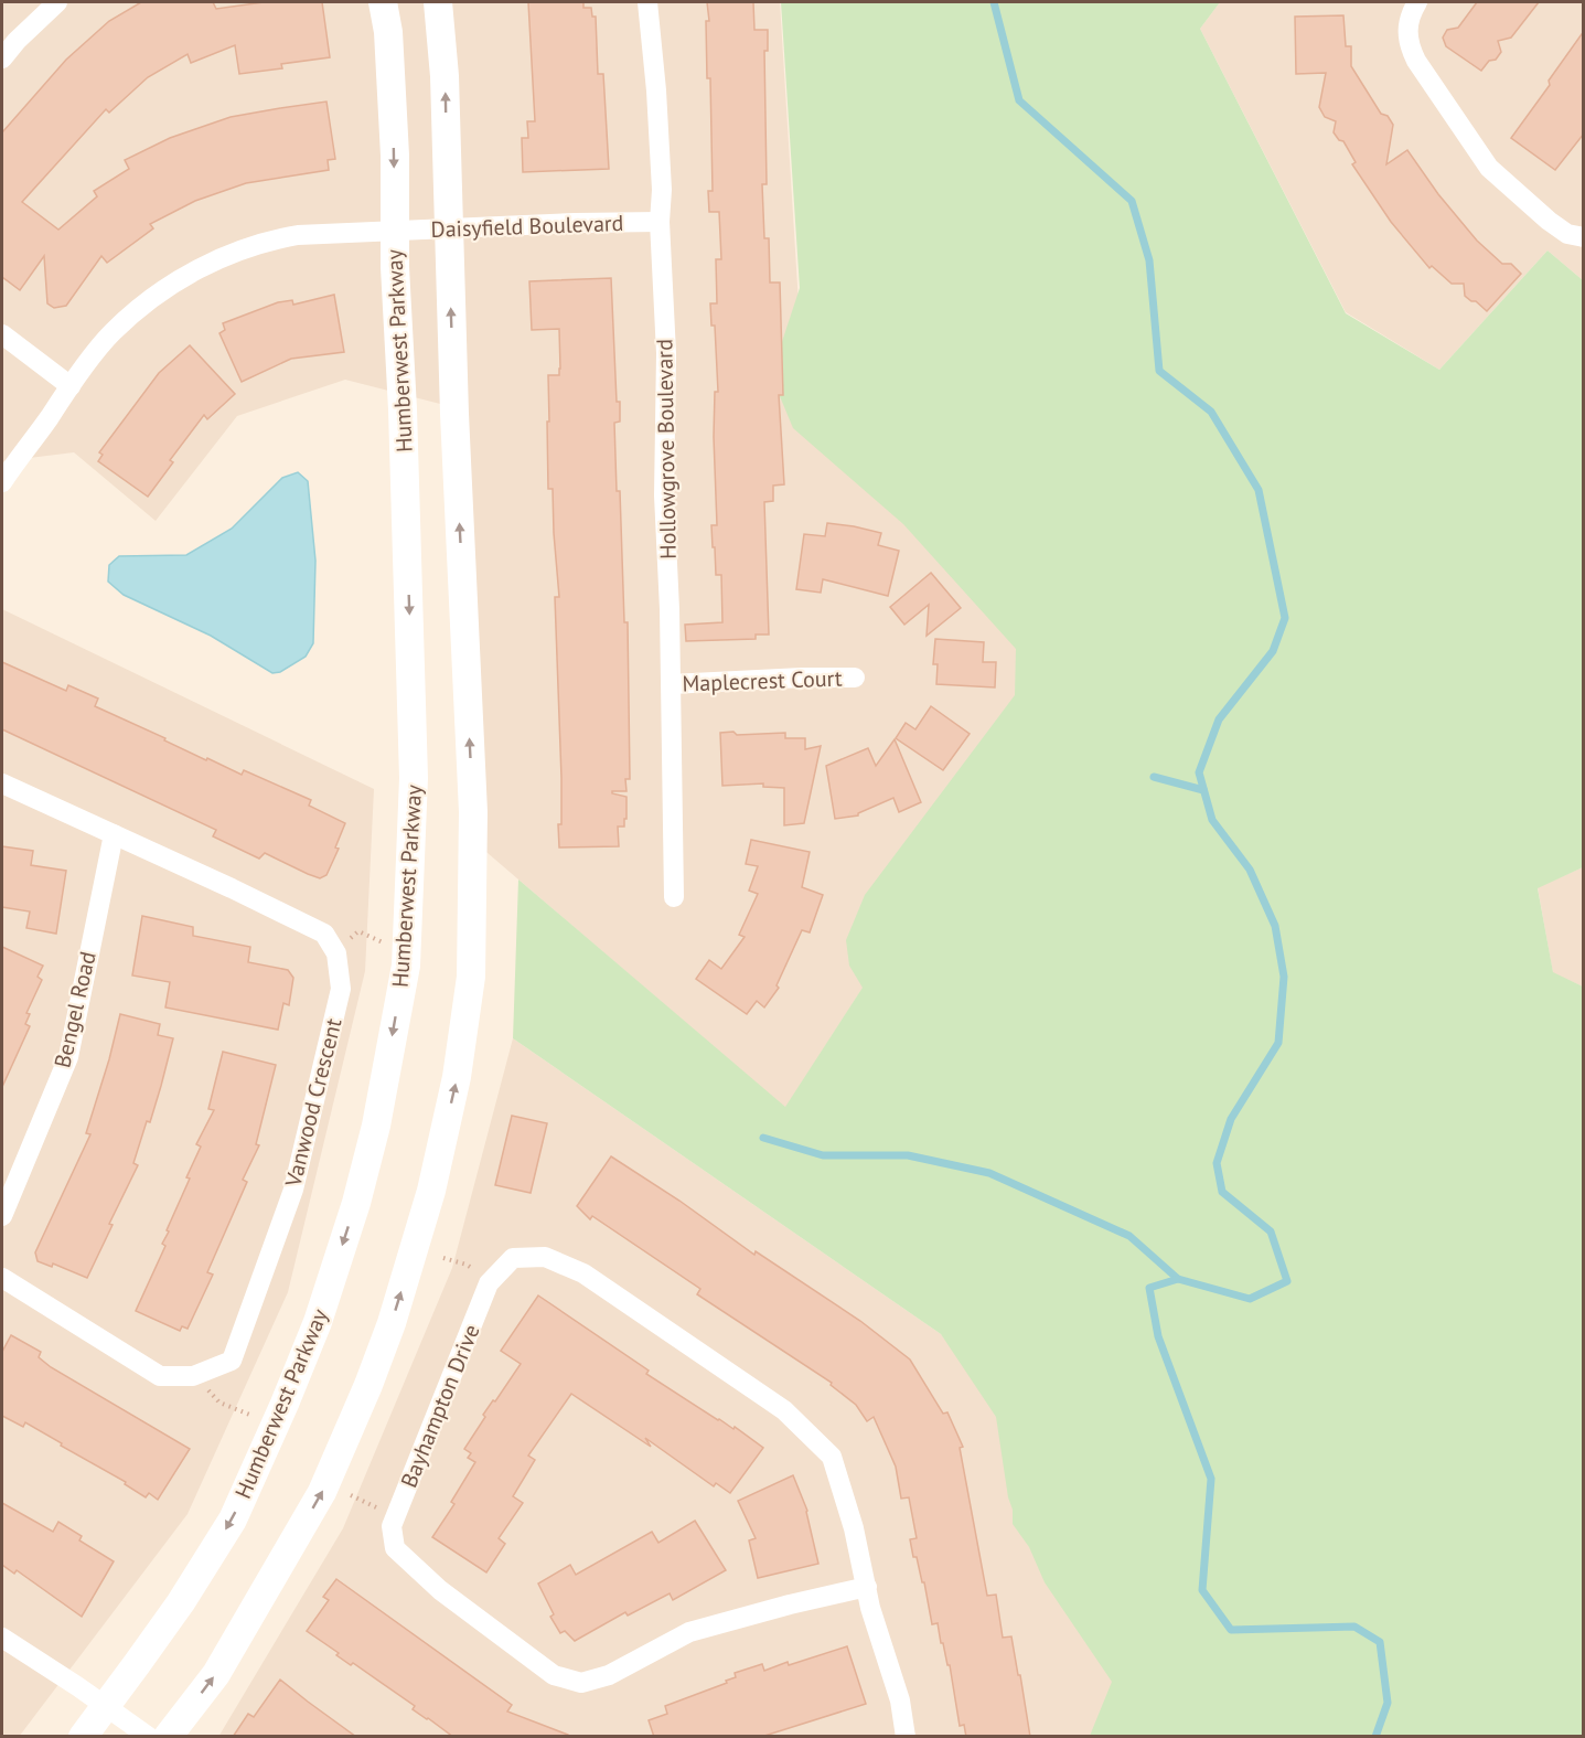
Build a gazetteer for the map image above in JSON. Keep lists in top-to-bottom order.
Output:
{
  "streets": {
    "main road": ["Humberwest Parkway"],
    "street": [
      "Daisyfield Boulevard",
      "Hollowgrove Boulevard",
      "Maplecrest Court",
      "Bengel Road",
      "Vanwood Crescent",
      "Bayhampton Drive"
    ]
  },
  "crossings": [
    ["Daisyfield Boulevard", "Humberwest Parkway"],
    ["Daisyfield Boulevard", "Hollowgrove Boulevard"],
    ["Hollowgrove Boulevard", "Maplecrest Court"]
  ]
}
